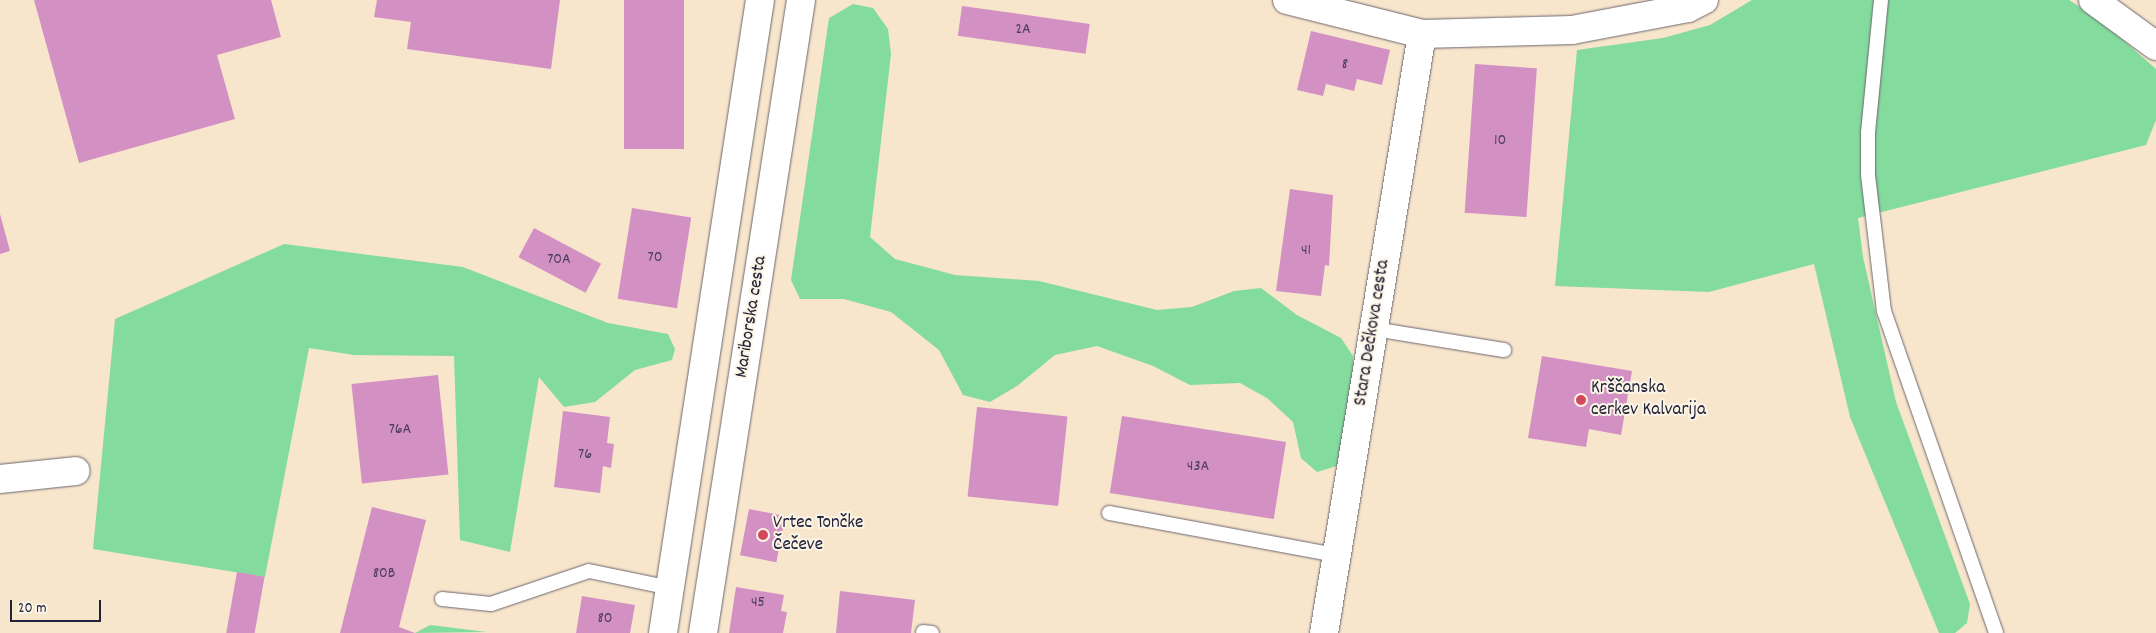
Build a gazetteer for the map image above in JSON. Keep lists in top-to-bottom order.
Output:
{
  "streets": {
    "main road": ["Mariborska cesta", "Stara Dečkova cesta"]
  },
  "places": ["Krščanska cerkev Kalvarija", "Vrtec Tončke Čečeve"],
  "house_numbers": [
    "2A",
    "8",
    "10",
    "41",
    "70",
    "70A",
    "76A",
    "76",
    "43A",
    "80B",
    "45",
    "80"
  ],
  "scale_bar": "20 m"
}
